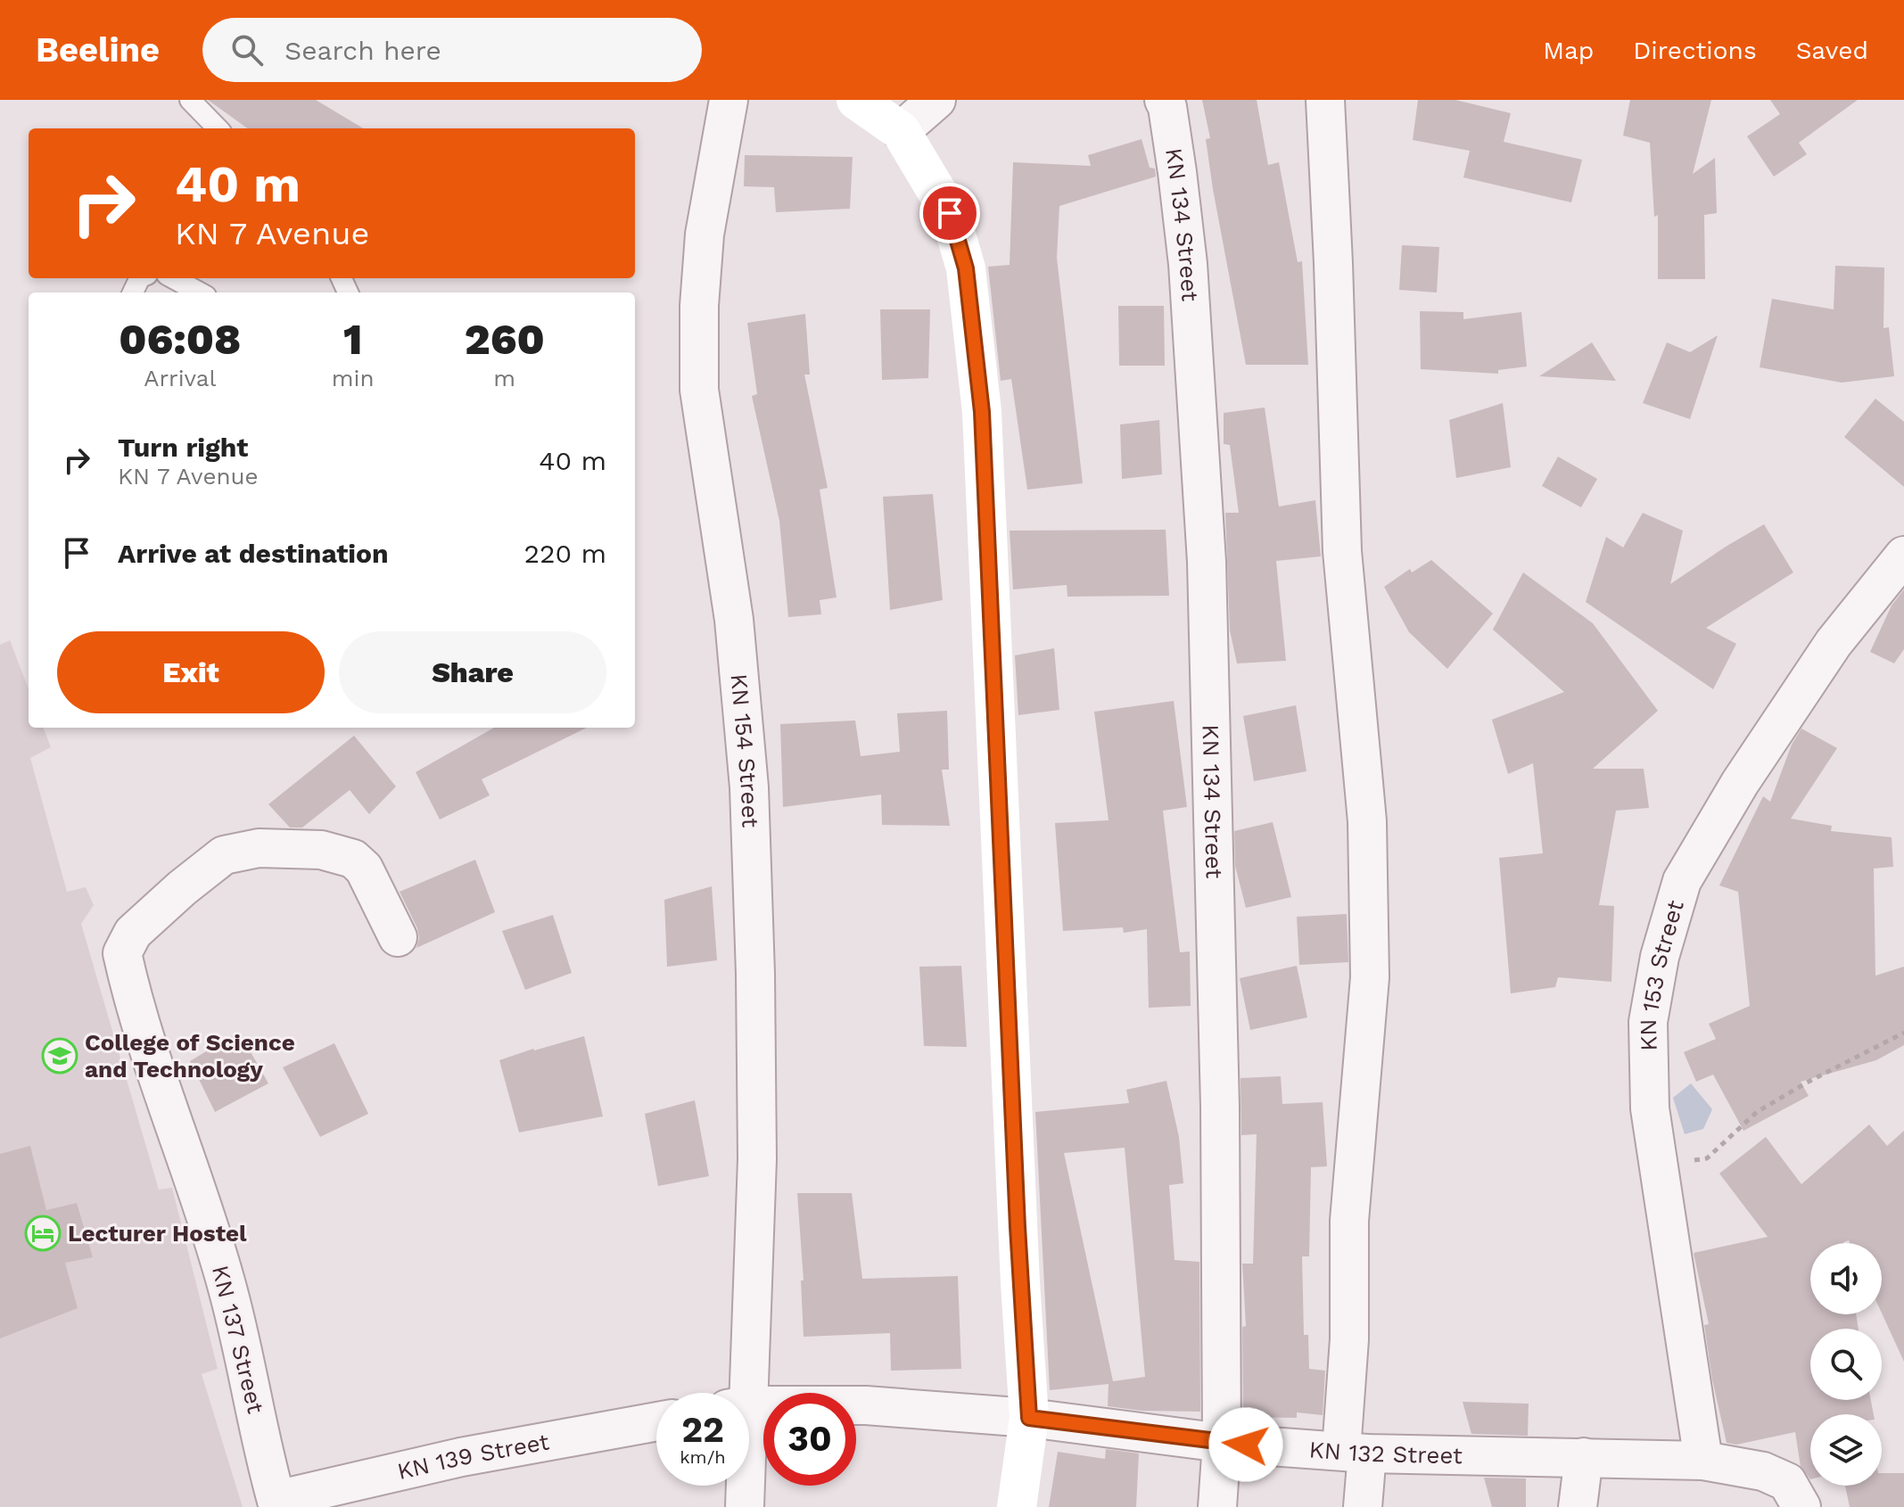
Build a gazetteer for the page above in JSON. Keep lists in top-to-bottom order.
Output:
{
  "streets": {
    "street": [
      "KN 134 Street",
      "KN 154 Street",
      "KN 153 Street",
      "KN 137 Street",
      "KN 132 Street",
      "KN 139 Street"
    ]
  },
  "crossings": [
    ["KN 134 Street", "KN 132 Street"],
    ["KN 153 Street", "KN 132 Street"],
    ["KN 137 Street", "KN 139 Street"]
  ],
  "places": {
    "school or university": ["College of Science and Technology"],
    "hotel": ["Lecturer Hostel"]
  },
  "page": {
    "header": "Beeline",
    "search": "Search here",
    "nav": ["Map", "Directions", "Saved"],
    "turn": ["40 m", "KN 7 Avenue"],
    "eta": [
      "06:08",
      "Arrival",
      "1",
      "min",
      "260",
      "m"
    ],
    "list": [
      {
        "name": "Turn right",
        "note": "KN 7 Avenue",
        "value": "40 m"
      },
      {
        "name": "Arrive at destination",
        "value": "220 m"
      }
    ],
    "buttons": ["Exit", "Share"],
    "speed": "22 km/h",
    "limit": "30"
  }
}
